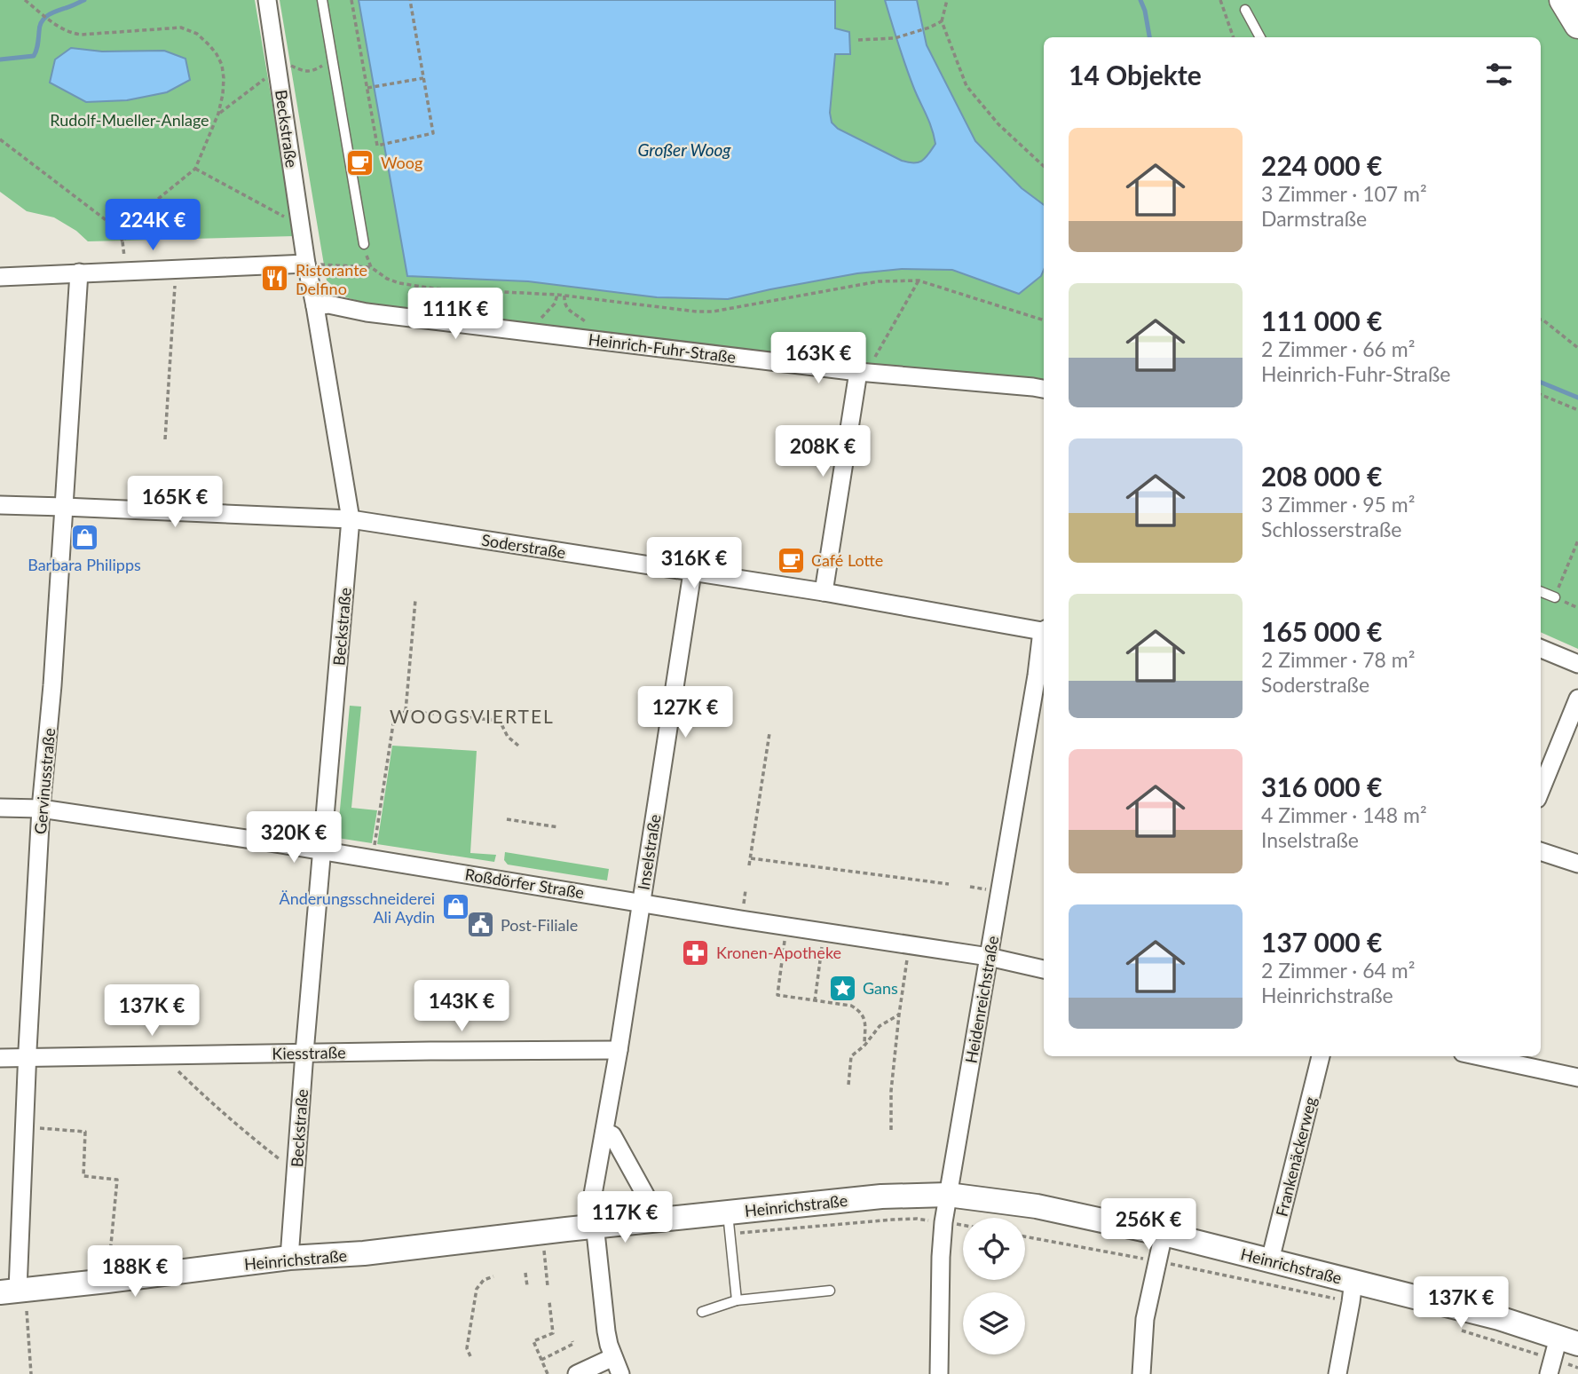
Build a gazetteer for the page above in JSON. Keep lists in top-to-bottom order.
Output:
{
  "streets": {
    "main road": ["Heinrichstraße"],
    "street": [
      "Beckstraße",
      "Heinrich-Fuhr-Straße",
      "Soderstraße",
      "Gervinusstraße",
      "Inselstraße",
      "Roßdörfer Straße",
      "Heidenreichstraße",
      "Kiesstraße",
      "Frankenäckerweg"
    ]
  },
  "crossings": [
    ["Beckstraße", "Heinrich-Fuhr-Straße"],
    ["Beckstraße", "Soderstraße"],
    ["Beckstraße", "Roßdörfer Straße"],
    ["Beckstraße", "Kiesstraße"],
    ["Beckstraße", "Heinrichstraße"],
    ["Soderstraße", "Gervinusstraße"],
    ["Soderstraße", "Inselstraße"],
    ["Gervinusstraße", "Roßdörfer Straße"],
    ["Gervinusstraße", "Kiesstraße"],
    ["Gervinusstraße", "Heinrichstraße"],
    ["Inselstraße", "Roßdörfer Straße"],
    ["Inselstraße", "Kiesstraße"],
    ["Inselstraße", "Heinrichstraße"],
    ["Roßdörfer Straße", "Heidenreichstraße"],
    ["Heidenreichstraße", "Heinrichstraße"],
    ["Frankenäckerweg", "Heinrichstraße"]
  ],
  "districts": ["WOOGSVIERTEL"],
  "water": ["Großer Woog"],
  "parks": ["Rudolf-Mueller-Anlage"],
  "places": {
    "cafe": ["Woog", "Café Lotte"],
    "restaurant": ["Ristorante Delfino"],
    "shop": ["Barbara Philipps", "Änderungsschneiderei Ali Aydin"],
    "public building": ["Post-Filiale"],
    "pharmacy": ["Kronen-Apotheke"],
    "place": ["Gans"]
  },
  "page": {
    "heading": "14 Objekte",
    "list": [
      {
        "name": "224 000 €",
        "note": "3 Zimmer · 107 m² · Darmstraße"
      },
      {
        "name": "111 000 €",
        "note": "2 Zimmer · 66 m² · Heinrich-Fuhr-Straße"
      },
      {
        "name": "208 000 €",
        "note": "3 Zimmer · 95 m² · Schlosserstraße"
      },
      {
        "name": "165 000 €",
        "note": "2 Zimmer · 78 m² · Soderstraße"
      },
      {
        "name": "316 000 €",
        "note": "4 Zimmer · 148 m² · Inselstraße"
      },
      {
        "name": "137 000 €",
        "note": "2 Zimmer · 64 m² · Heinrichstraße"
      }
    ],
    "price": [
      "224K €",
      "111K €",
      "163K €",
      "208K €",
      "165K €",
      "316K €",
      "127K €",
      "320K €",
      "143K €",
      "137K €",
      "117K €",
      "256K €",
      "188K €",
      "137K €"
    ]
  }
}
